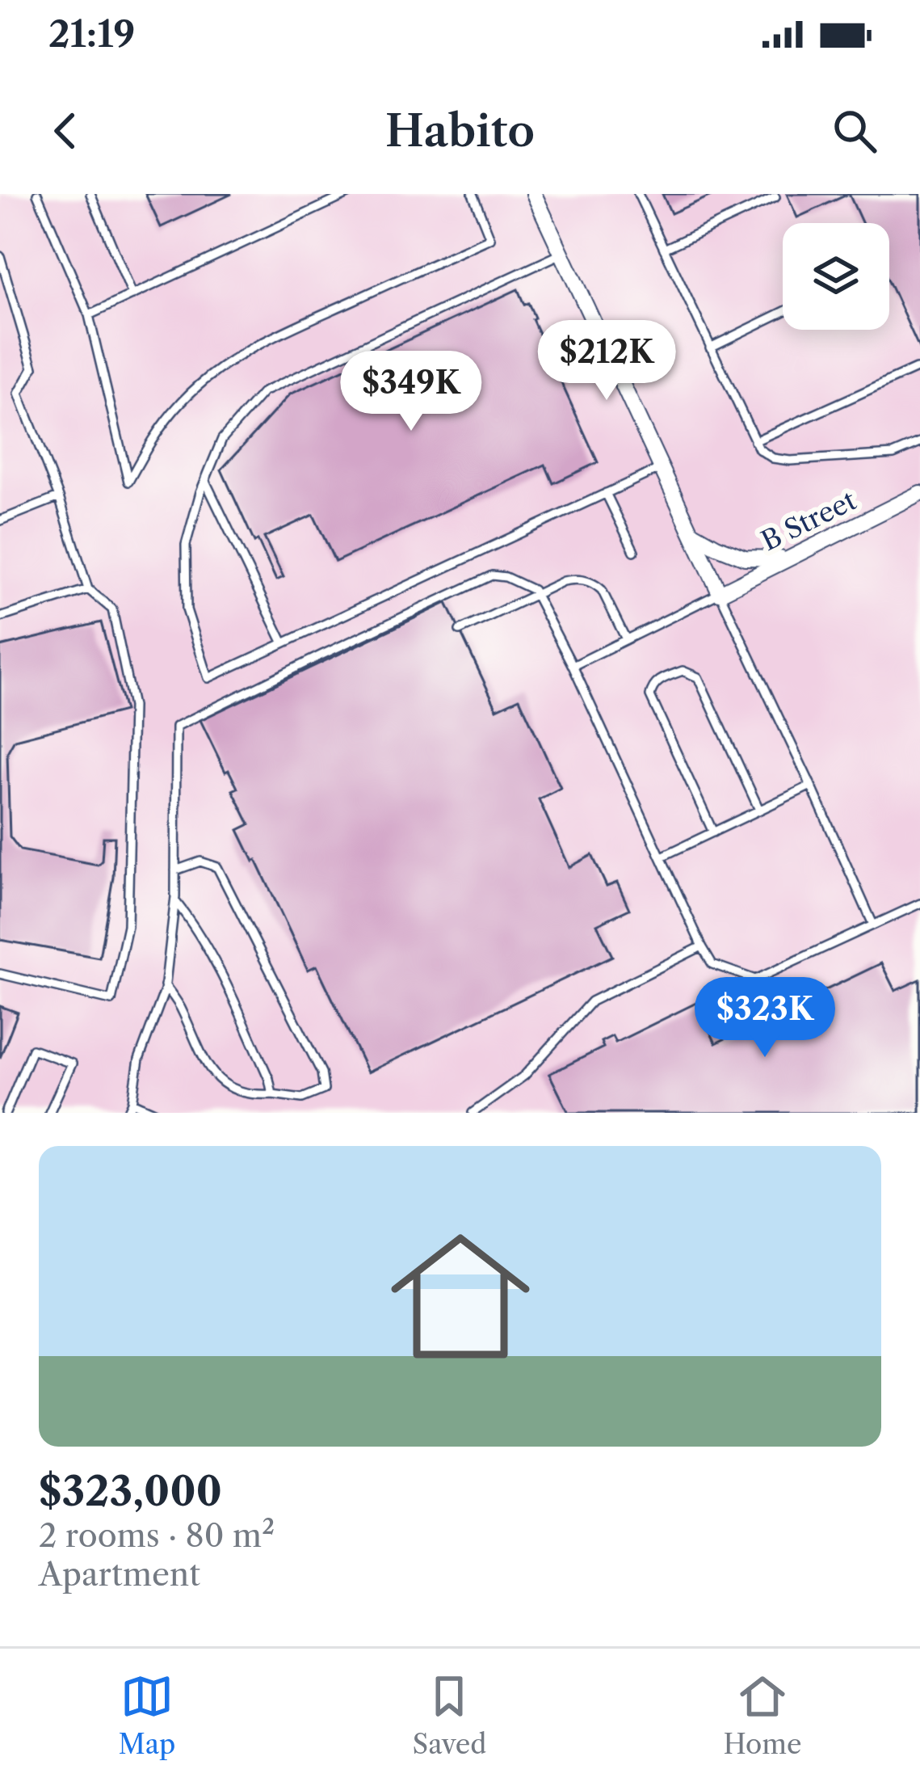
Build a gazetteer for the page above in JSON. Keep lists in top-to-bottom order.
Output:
{
  "streets": {
    "street": ["B Street"]
  },
  "page": {
    "status": "21:19",
    "header": "Habito",
    "price": ["$212K", "$349K", "$323K"],
    "list": [
      {
        "name": "$323,000",
        "note": "2 rooms · 80 m² · Apartment"
      }
    ],
    "tabs": ["Map", "Saved", "Home"]
  }
}
